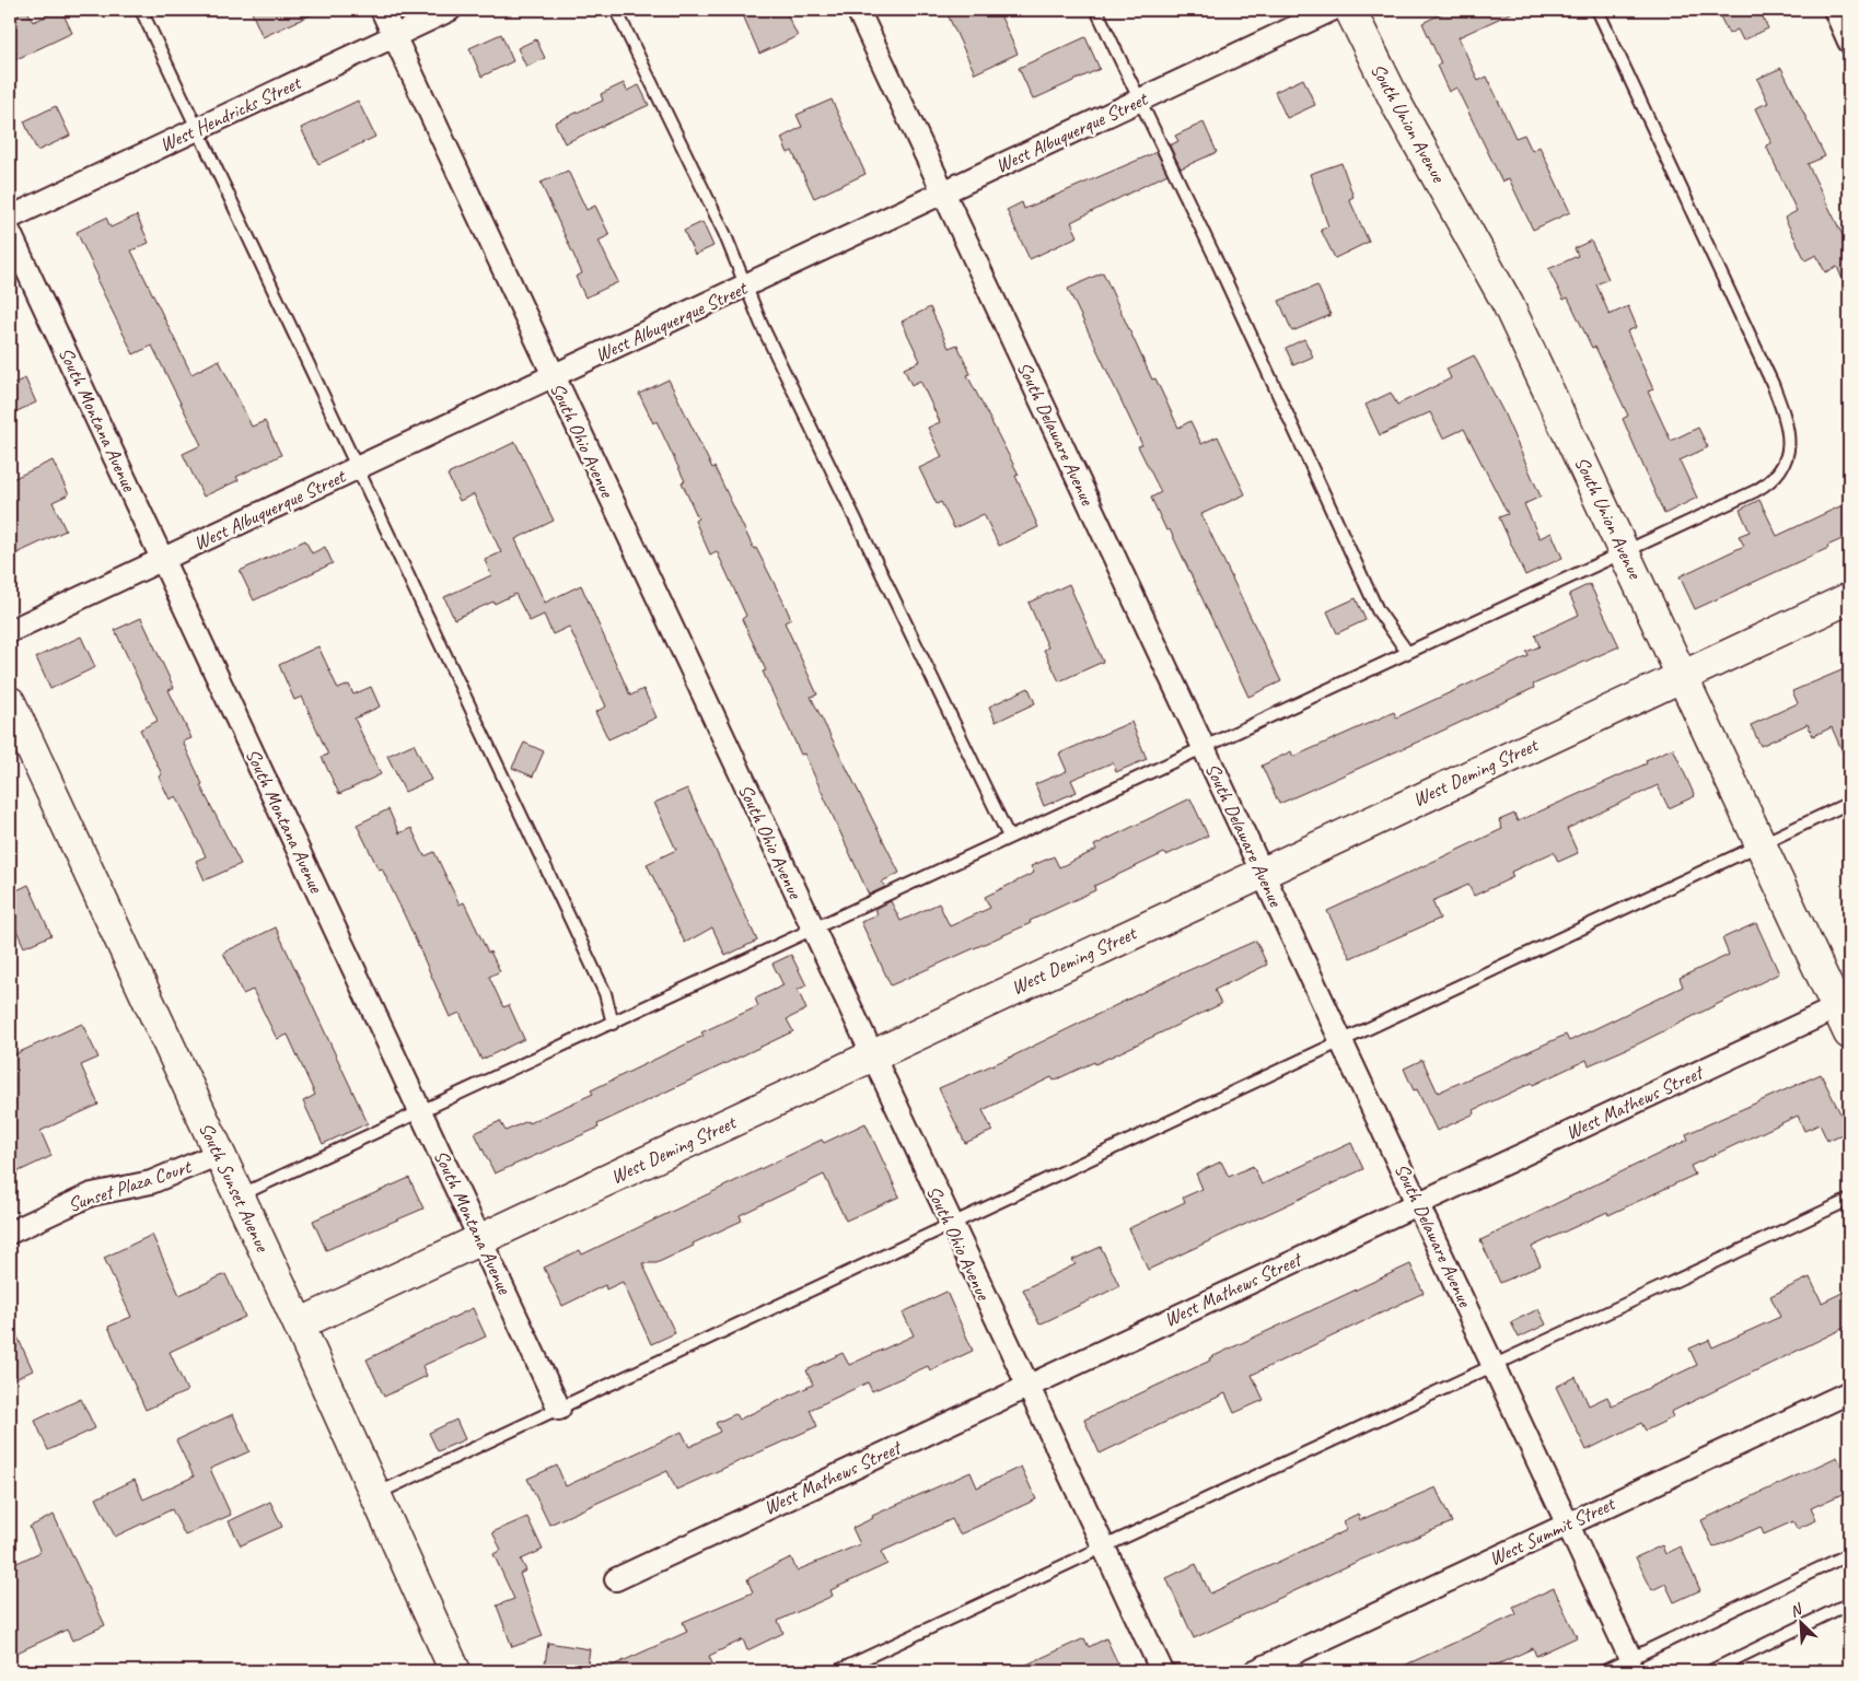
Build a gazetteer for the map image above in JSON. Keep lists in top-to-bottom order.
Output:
{
  "streets": {
    "main road": ["South Union Avenue", "West Deming Street", "South Sunset Avenue"],
    "street": [
      "West Hendricks Street",
      "West Albuquerque Street",
      "South Montana Avenue",
      "South Delaware Avenue",
      "South Ohio Avenue",
      "West Mathews Street",
      "Sunset Plaza Court",
      "West Summit Street"
    ]
  },
  "crossings": [
    ["West Hendricks Street", "South Ohio Avenue"],
    ["South Union Avenue", "West Deming Street"],
    ["South Union Avenue", "West Mathews Street"],
    ["West Albuquerque Street", "South Montana Avenue"],
    ["West Albuquerque Street", "South Delaware Avenue"],
    ["West Albuquerque Street", "South Ohio Avenue"],
    ["South Montana Avenue", "West Deming Street"],
    ["South Delaware Avenue", "West Deming Street"],
    ["South Delaware Avenue", "West Mathews Street"],
    ["South Delaware Avenue", "West Summit Street"],
    ["South Ohio Avenue", "West Deming Street"],
    ["South Ohio Avenue", "West Mathews Street"],
    ["West Deming Street", "South Sunset Avenue"],
    ["Sunset Plaza Court", "South Sunset Avenue"]
  ],
  "north": "top left"
}
